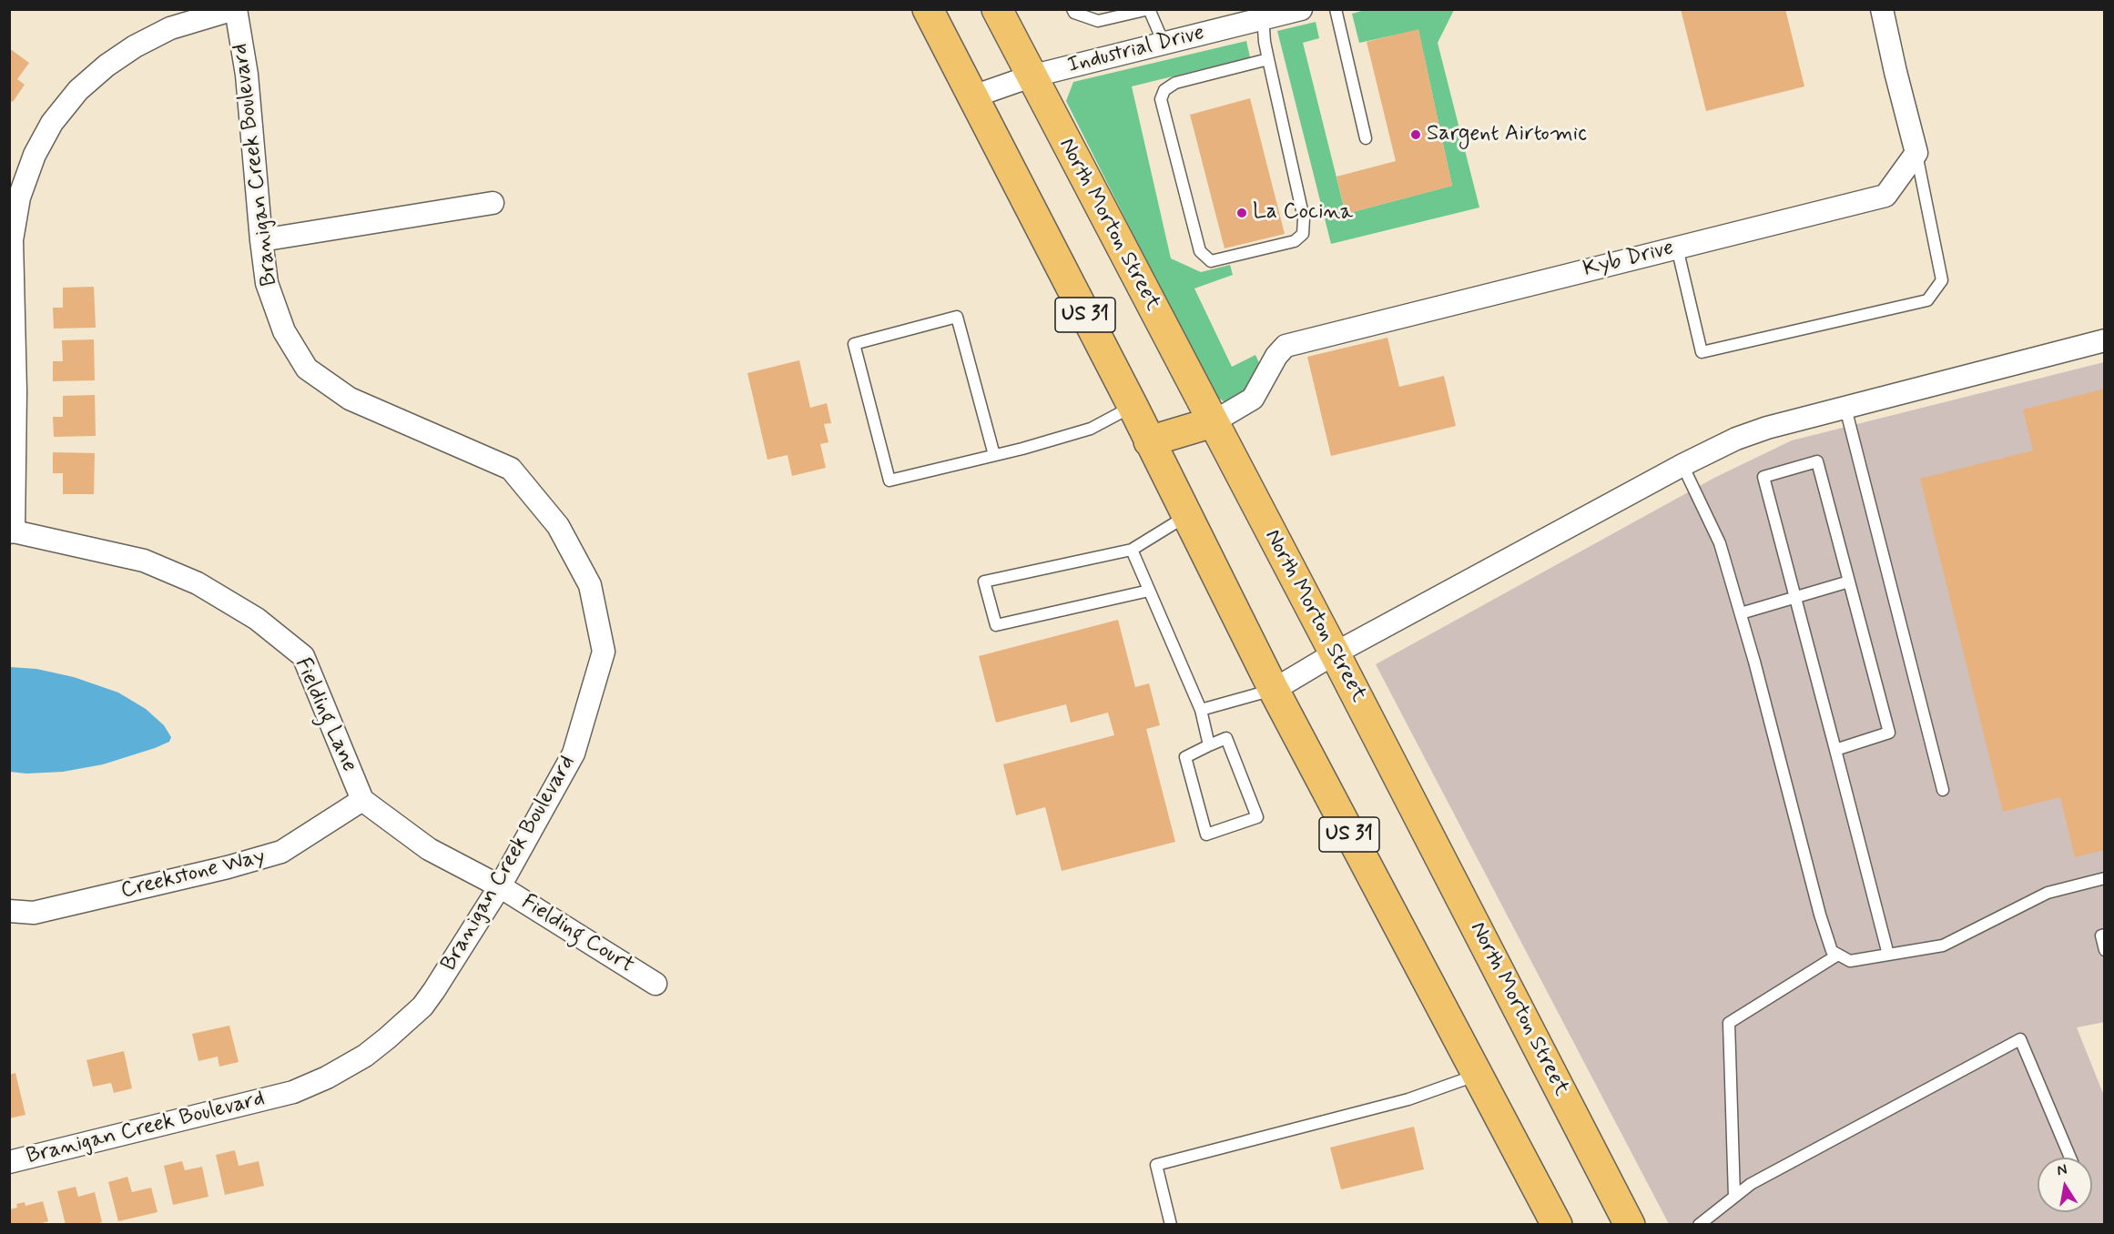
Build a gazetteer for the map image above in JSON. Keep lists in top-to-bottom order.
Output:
{
  "streets": {
    "main road": ["North Morton Street", "US 31"],
    "street": [
      "Industrial Drive",
      "Branigan Creek Boulevard",
      "Kyb Drive",
      "Fielding Lane",
      "Creekstone Way",
      "Fielding Court"
    ]
  },
  "crossings": [
    ["Industrial Drive", "North Morton Street"],
    ["Industrial Drive", "US 31"],
    ["Branigan Creek Boulevard", "Fielding Lane"],
    ["Branigan Creek Boulevard", "Fielding Court"],
    ["North Morton Street", "Kyb Drive"],
    ["Fielding Lane", "Creekstone Way"],
    ["Fielding Lane", "Fielding Court"]
  ],
  "places": ["Sargent Airtomic", "La Cocina"],
  "north": "top"
}
